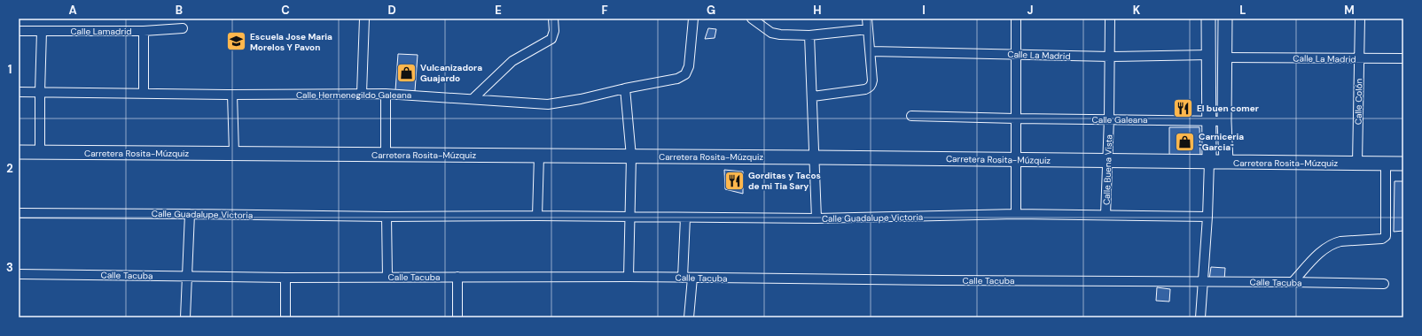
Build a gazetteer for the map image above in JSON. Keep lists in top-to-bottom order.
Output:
{
  "streets": {
    "main road": ["Carretera Rosita-Múzquiz"],
    "street": [
      "Calle Lamadrid",
      "Calle La Madrid",
      "Calle Hermenegildo Galeana",
      "Calle Colón",
      "Calle Galeana",
      "Calle Buena Vista",
      "Calle Guadalupe Victoria",
      "Calle Tacuba"
    ]
  },
  "crossings": [
    ["Calle La Madrid", "Calle Colón"],
    ["Calle La Madrid", "Calle Buena Vista"],
    ["Calle Colón", "Carretera Rosita-Múzquiz"],
    ["Calle Galeana", "Calle Buena Vista"],
    ["Carretera Rosita-Múzquiz", "Calle Buena Vista"],
    ["Calle Buena Vista", "Calle Guadalupe Victoria"]
  ],
  "places": {
    "school or university": ["Escuela Jose Maria Morelos Y Pavon"],
    "shop": ["Vulcanizadora Guajardo", "Carniceria \"Garcia\""],
    "restaurant": ["El buen comer", "Gorditas y Tacos de mi Tia Sary"]
  },
  "grid": {
    "columns": [
      "A",
      "B",
      "C",
      "D",
      "E",
      "F",
      "G",
      "H",
      "I",
      "J",
      "K",
      "L",
      "M"
    ],
    "rows": ["1", "2", "3"]
  }
}
